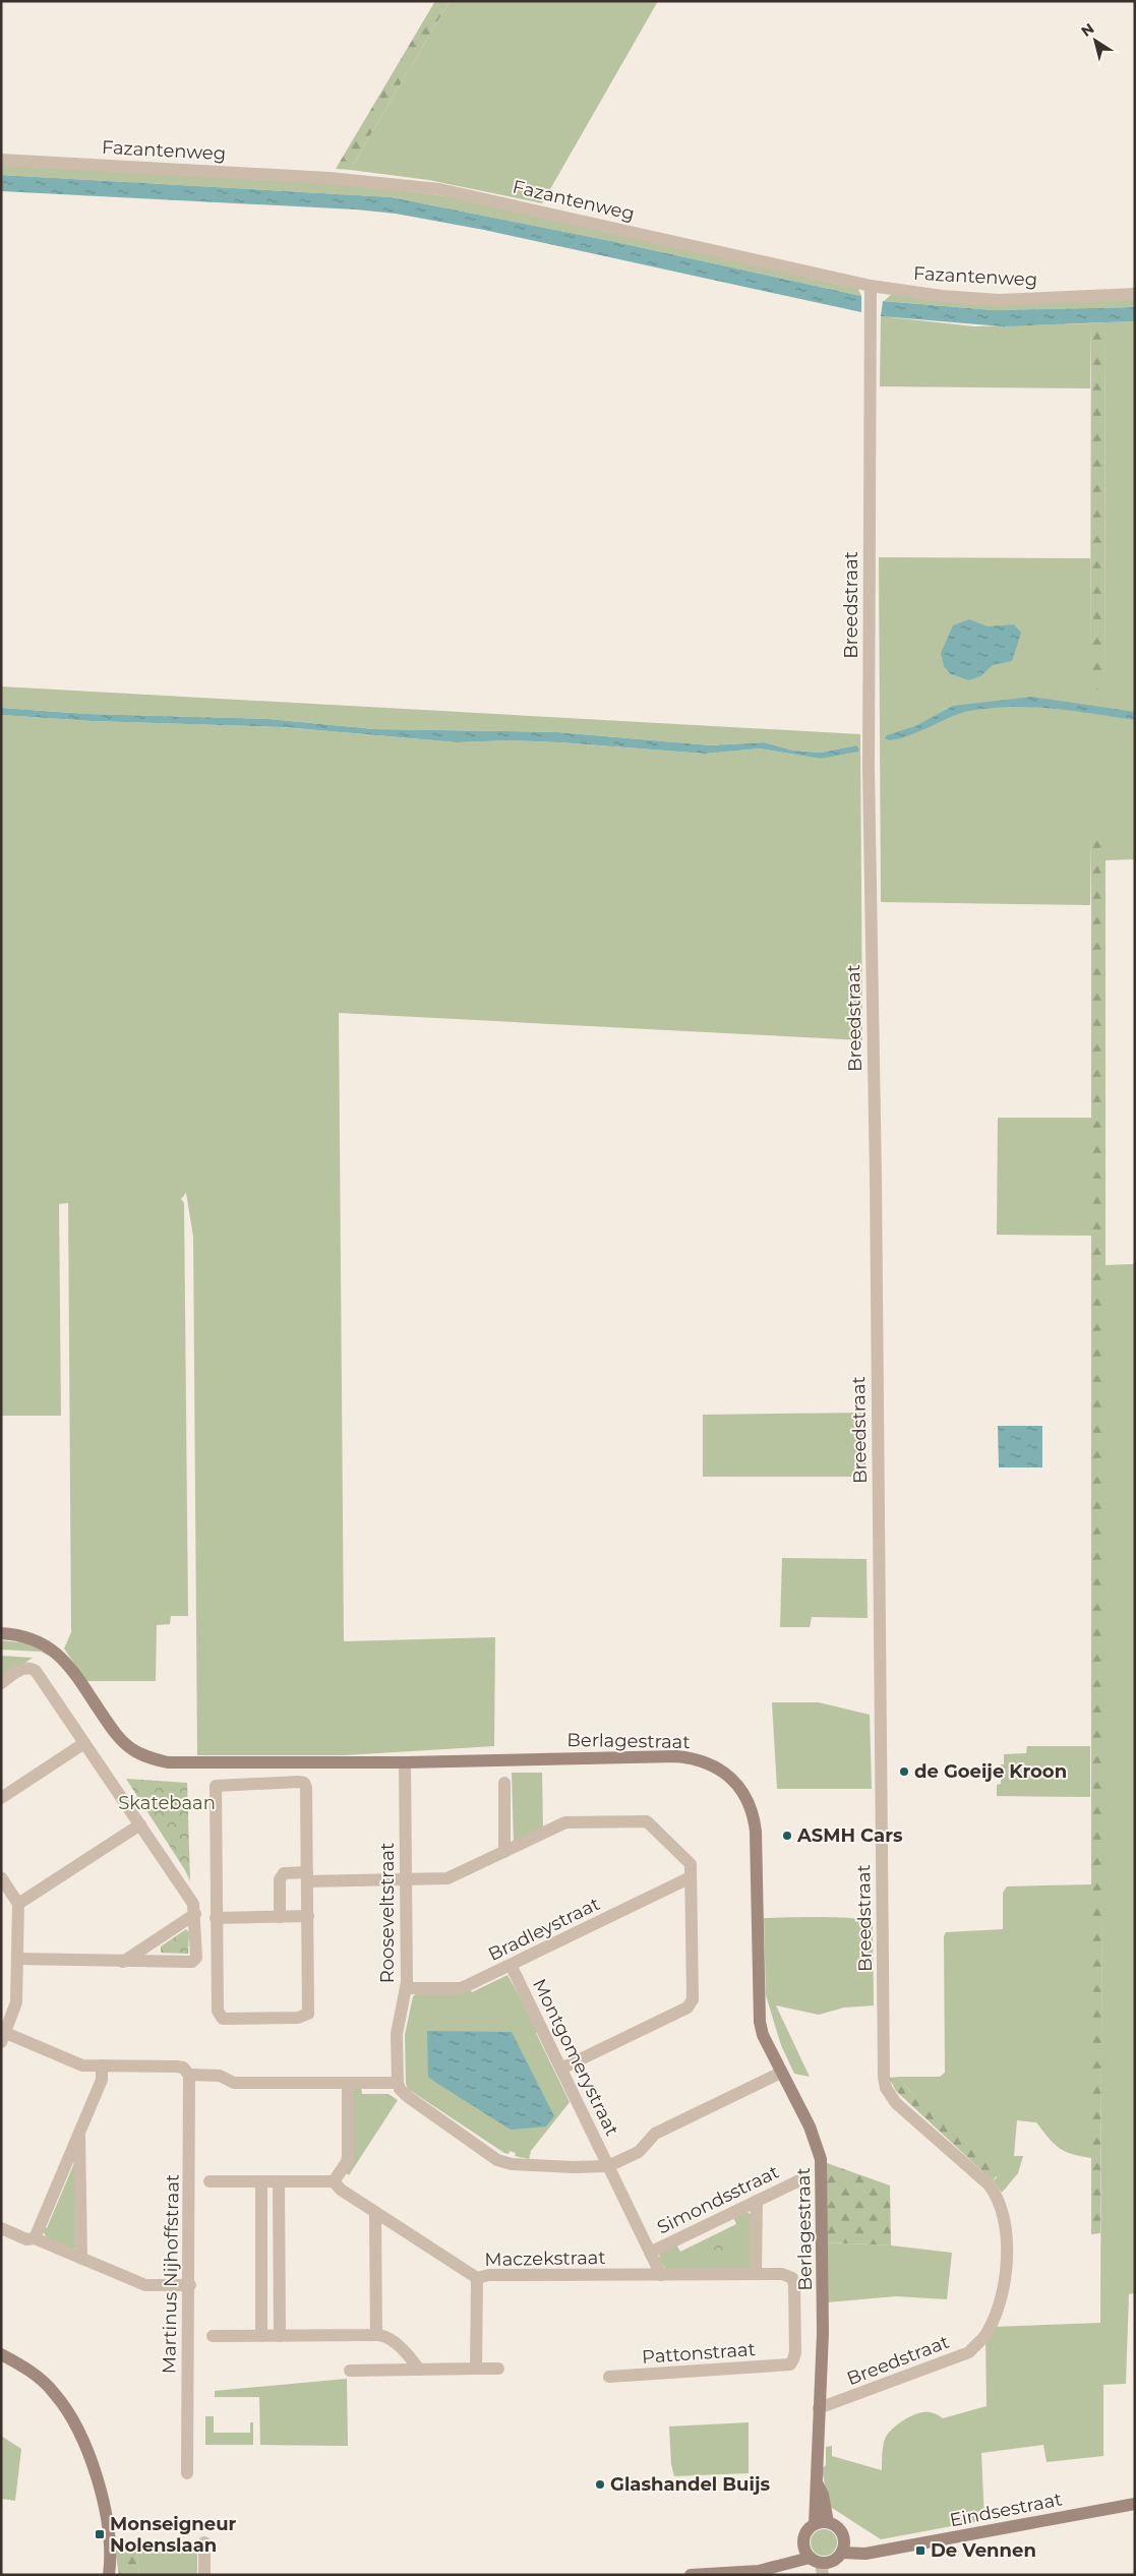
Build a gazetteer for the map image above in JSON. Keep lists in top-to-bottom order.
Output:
{
  "streets": {
    "street": [
      "Fazantenweg",
      "Breedstraat",
      "Berlagestraat",
      "Rooseveltstraat",
      "Bradleystraat",
      "Montgomerystraat",
      "Simondsstraat",
      "Maczekstraat",
      "Martinus Nijhoffstraat",
      "Pattonstraat",
      "Eindsestraat"
    ]
  },
  "crossings": [
    ["Fazantenweg", "Breedstraat"],
    ["Breedstraat", "Berlagestraat"],
    ["Berlagestraat", "Rooseveltstraat"],
    ["Berlagestraat", "Eindsestraat"],
    ["Rooseveltstraat", "Bradleystraat"],
    ["Bradleystraat", "Montgomerystraat"],
    ["Montgomerystraat", "Simondsstraat"],
    ["Simondsstraat", "Maczekstraat"],
    ["Maczekstraat", "Pattonstraat"]
  ],
  "parks": ["Skatebaan"],
  "places": {
    "other": ["de Goeije Kroon", "ASMH Cars", "Glashandel Buijs"],
    "transit": ["Monseigneur Nolenslaan", "De Vennen"]
  },
  "north": "top left"
}
